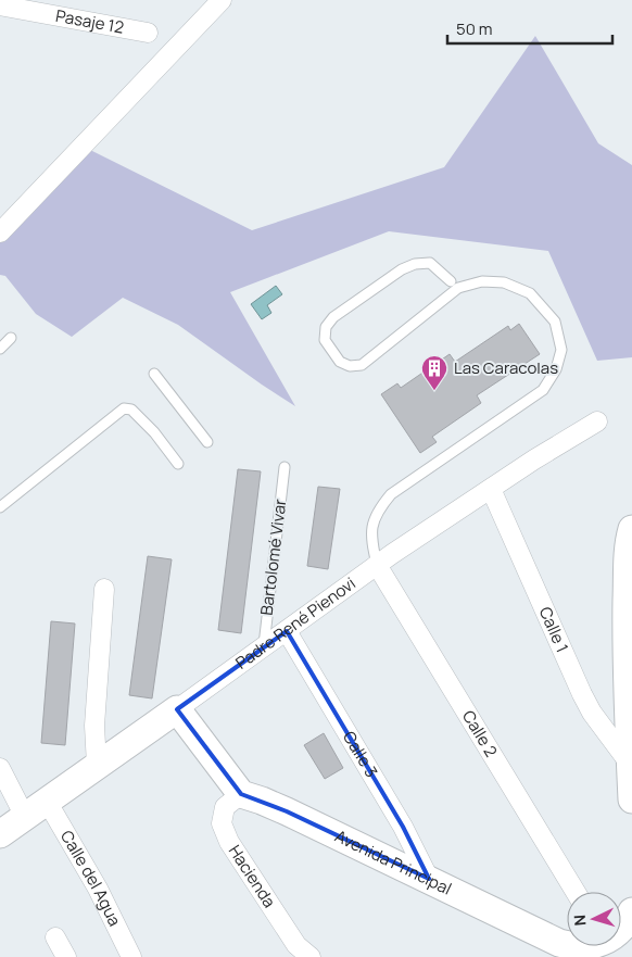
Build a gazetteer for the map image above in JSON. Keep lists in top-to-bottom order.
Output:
{
  "streets": {
    "street": [
      "Pasaje 12",
      "Padre René Pienovi",
      "Calle 1",
      "Calle 2",
      "Calle 3",
      "Avenida Principal",
      "Hacienda",
      "Calle del Agua"
    ],
    "lane": ["Bartolomé Vivar"]
  },
  "crossings": [
    ["Bartolomé Vivar", "Padre René Pienovi"],
    ["Padre René Pienovi", "Calle 1"],
    ["Padre René Pienovi", "Calle 2"],
    ["Padre René Pienovi", "Calle 3"],
    ["Padre René Pienovi", "Calle del Agua"],
    ["Calle 3", "Avenida Principal"],
    ["Avenida Principal", "Hacienda"]
  ],
  "places": {
    "building": ["Las Caracolas"]
  },
  "scale_bar": "50 m",
  "north": "left"
}
